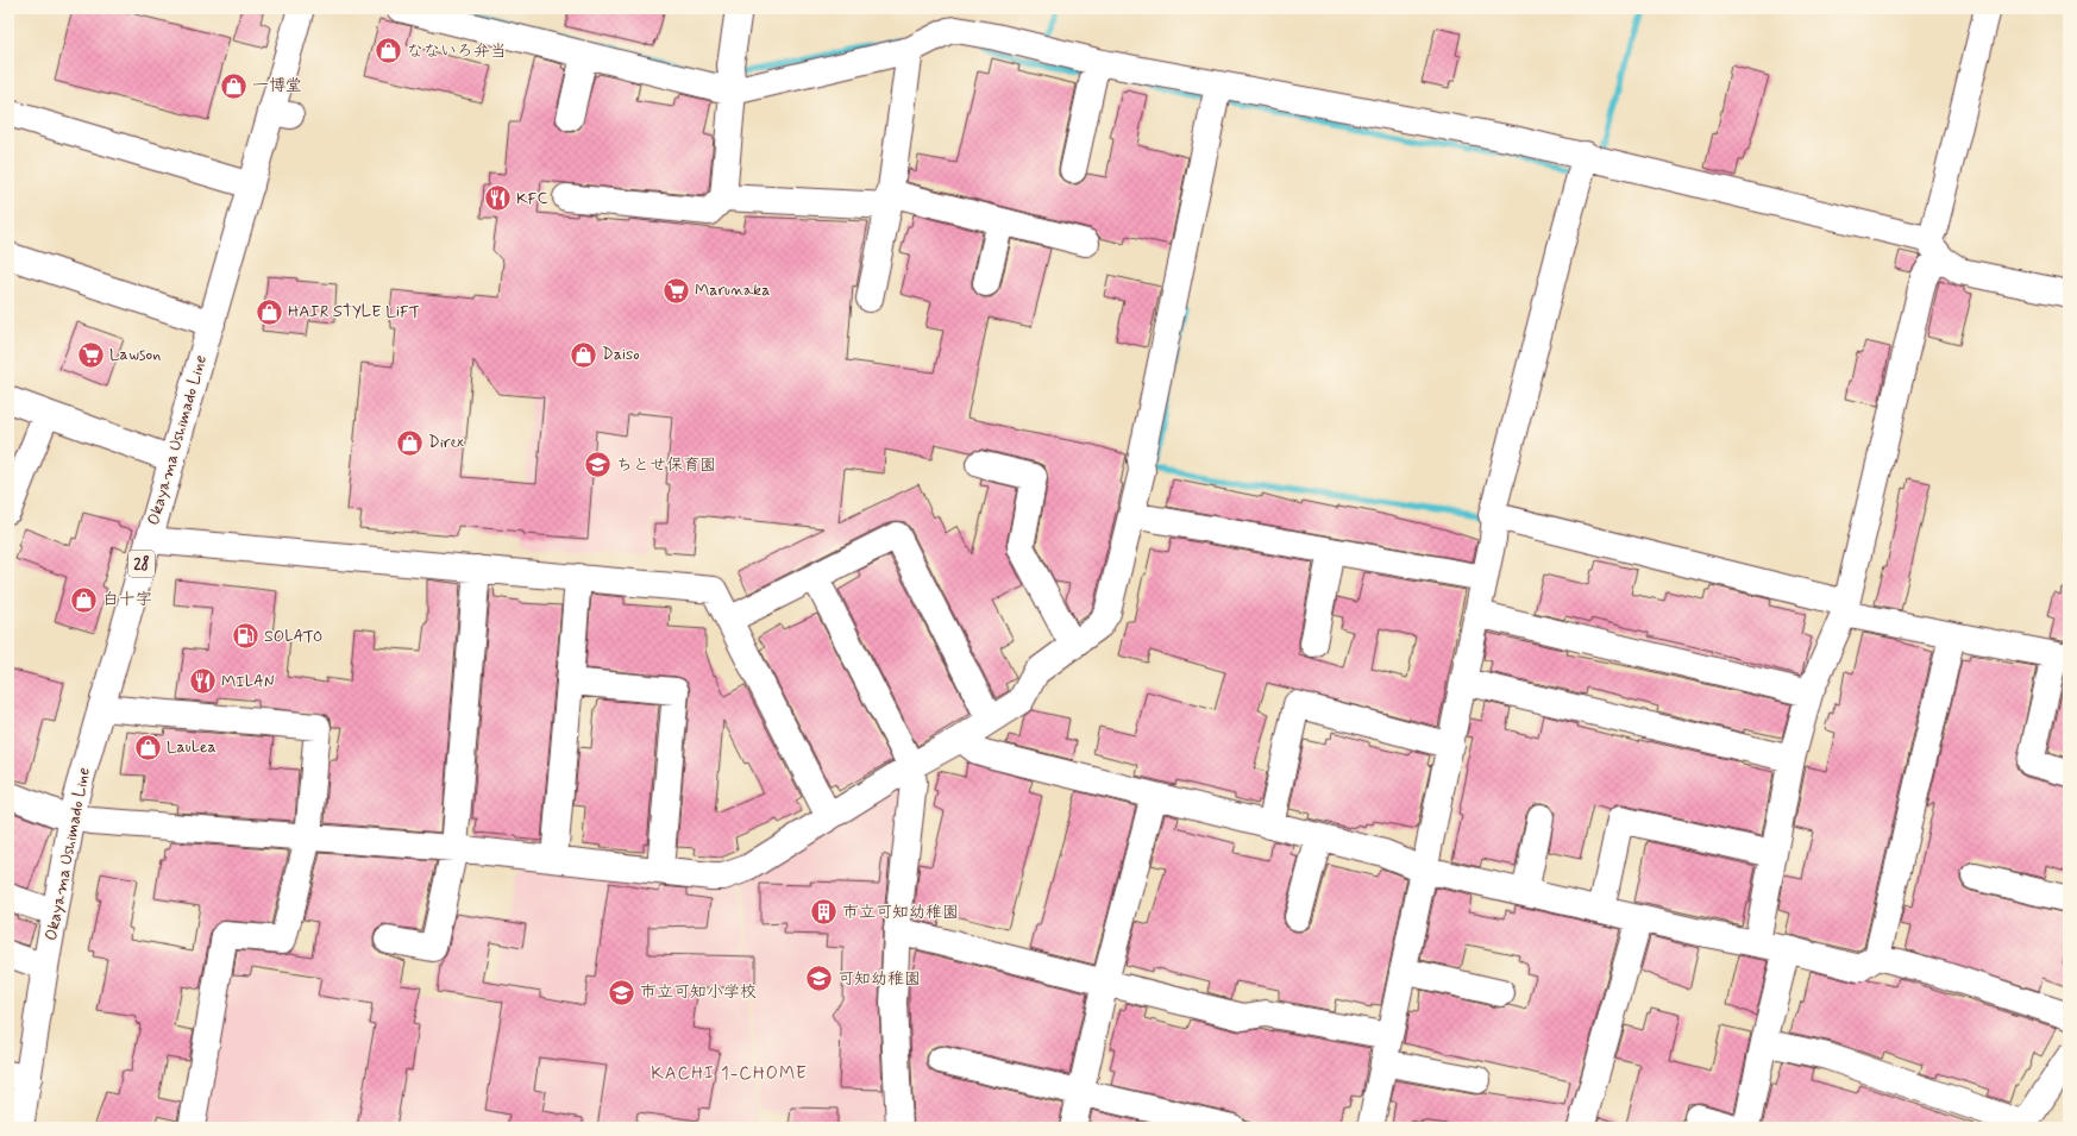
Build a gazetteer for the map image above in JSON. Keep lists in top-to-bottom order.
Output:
{
  "streets": {
    "street": ["Okayama Ushimado Line", "28"]
  },
  "districts": ["KACHI 1-CHOME"],
  "places": {
    "shop": [
      "なないろ弁当",
      "一博堂",
      "HAIR STYLE LiFT",
      "Daiso",
      "Direx",
      "白十字",
      "LauLea"
    ],
    "restaurant": ["KFC", "MILAN"],
    "supermarket": ["Marunaka", "Lawson"],
    "school or university": ["ちとせ保育園", "可知幼稚園", "市立可知小学校"],
    "fuel station": ["SOLATO"],
    "building": ["市立可知幼稚園"]
  }
}
